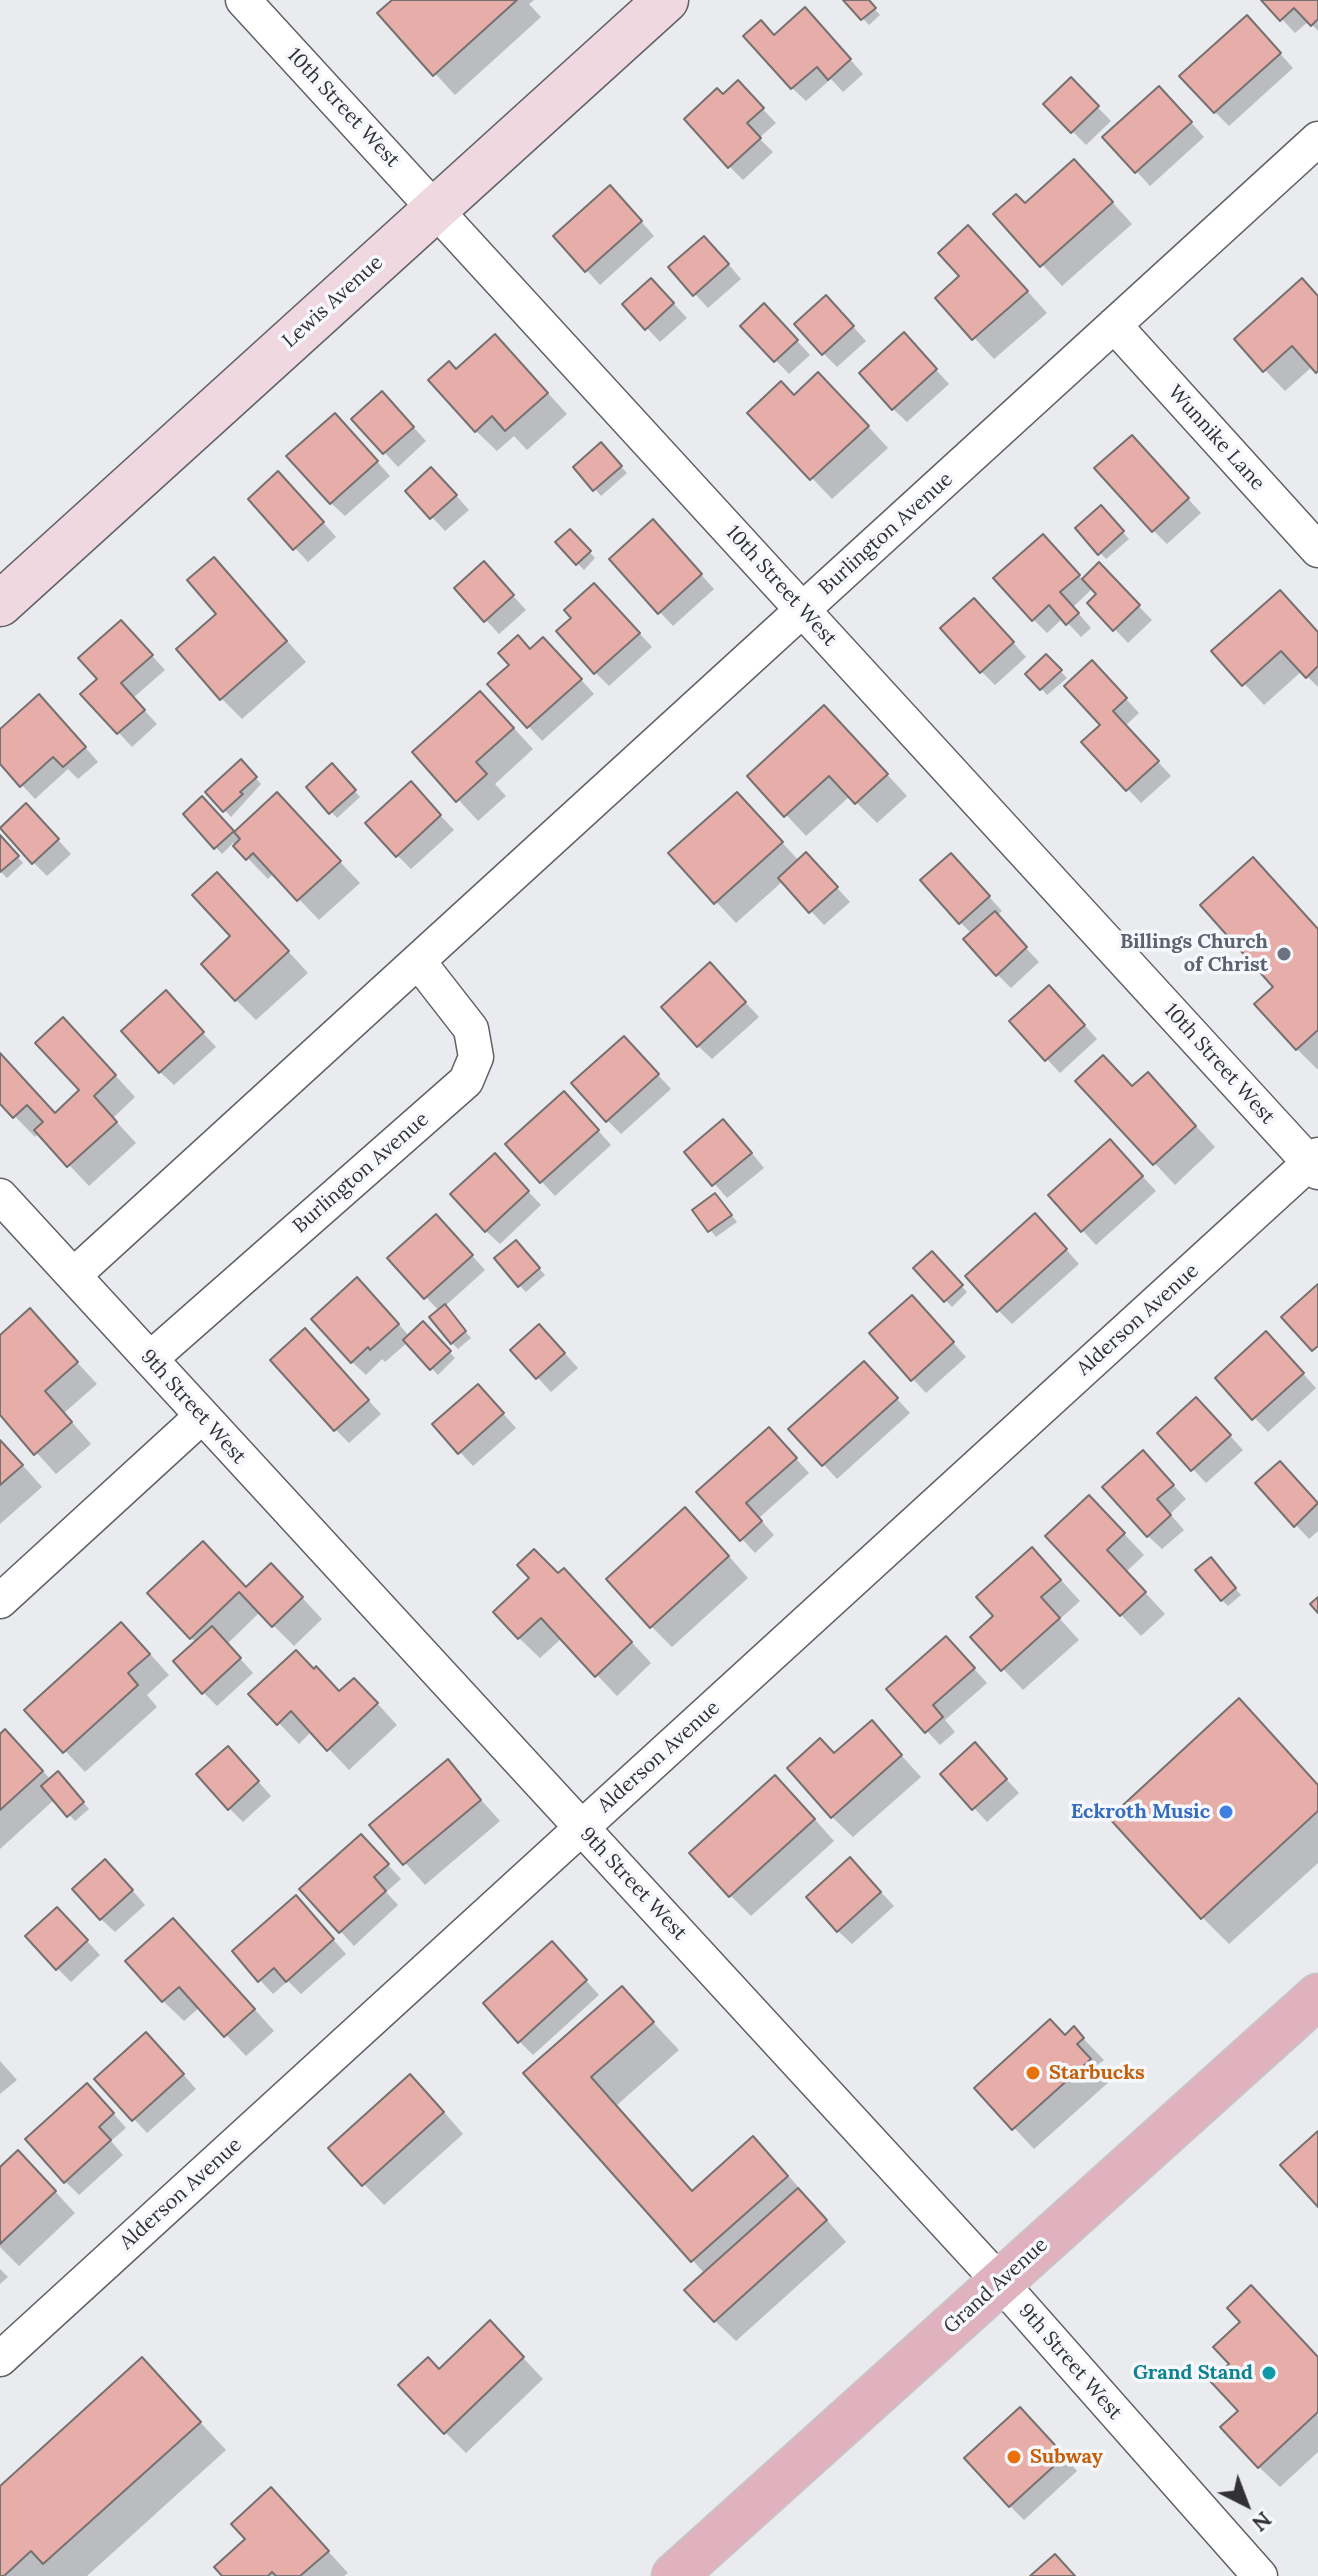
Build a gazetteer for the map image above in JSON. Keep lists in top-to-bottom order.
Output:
{
  "streets": {
    "main road": ["Grand Avenue"],
    "street": [
      "10th Street West",
      "Lewis Avenue",
      "Wunnike Lane",
      "Burlington Avenue",
      "Alderson Avenue",
      "9th Street West"
    ]
  },
  "crossings": [
    ["10th Street West", "Lewis Avenue"],
    ["10th Street West", "Burlington Avenue"],
    ["10th Street West", "Alderson Avenue"],
    ["Wunnike Lane", "Burlington Avenue"],
    ["Burlington Avenue", "9th Street West"],
    ["Alderson Avenue", "9th Street West"],
    ["9th Street West", "Grand Avenue"]
  ],
  "places": [
    "Billings Church of Christ",
    "Eckroth Music",
    "Starbucks",
    "Grand Stand",
    "Subway"
  ],
  "north": "bottom right"
}
